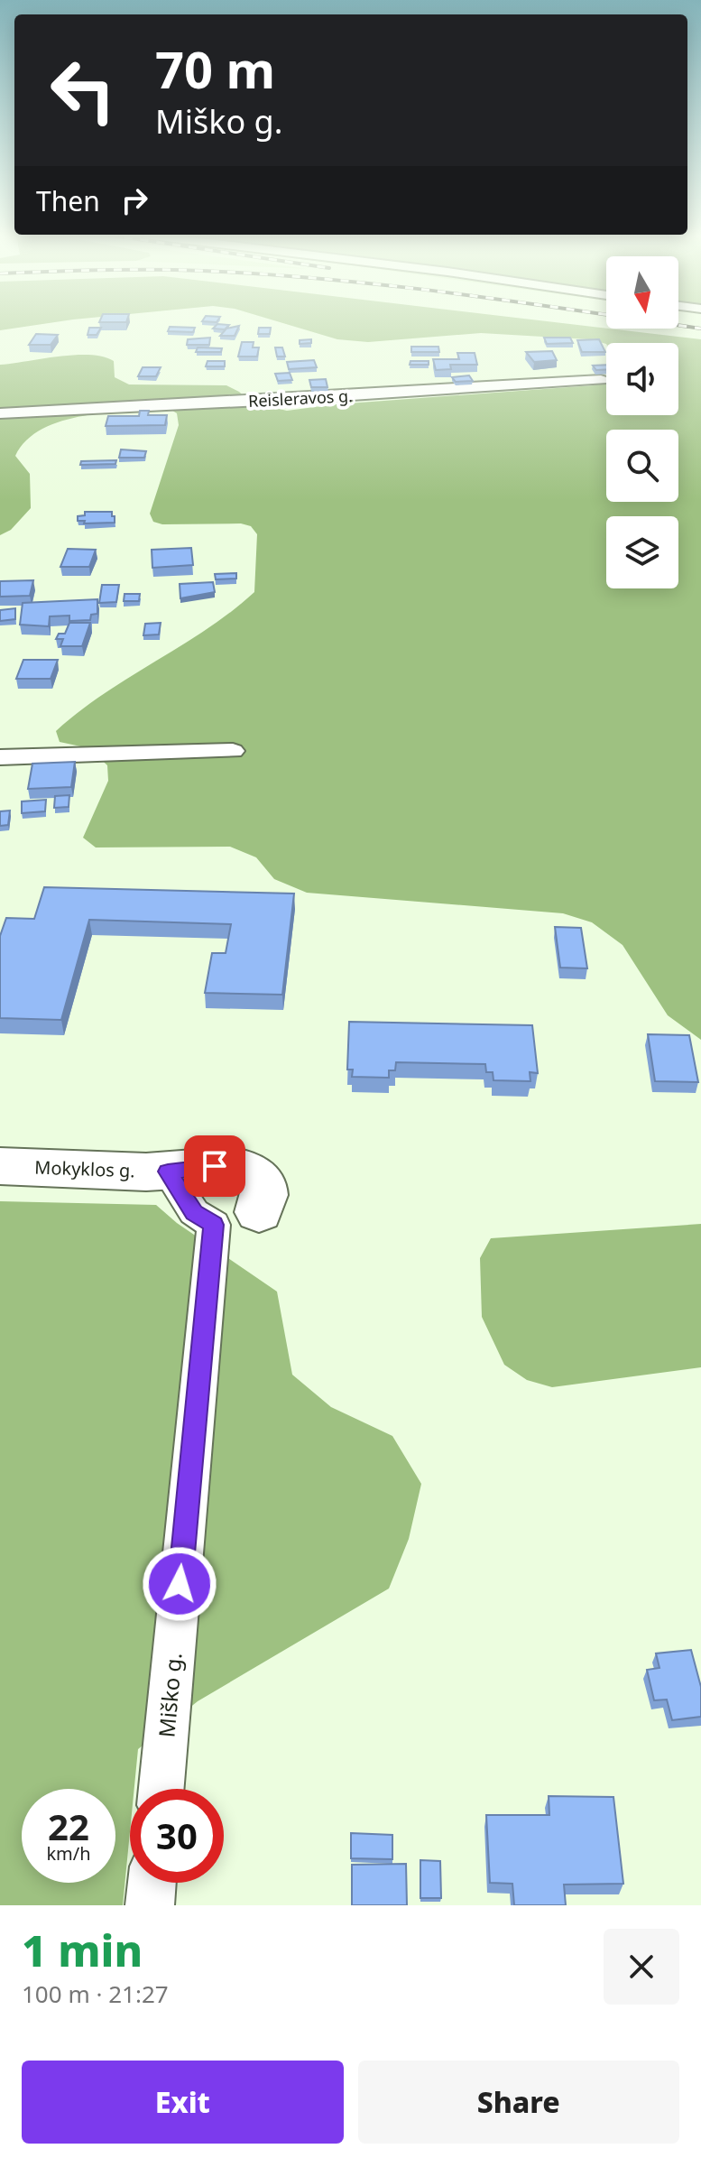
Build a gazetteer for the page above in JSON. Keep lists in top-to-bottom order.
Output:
{
  "streets": {
    "main road": ["Mokyklos g."],
    "street": ["Reisleravos g.", "Miško g."]
  },
  "north": "bottom",
  "page": {
    "turn": ["70 m", "Miško g."],
    "then": "Then",
    "speed": "22 km/h",
    "limit": "30",
    "heading": ["1 min", "100 m · 21:27"],
    "buttons": ["Exit", "Share"]
  }
}
